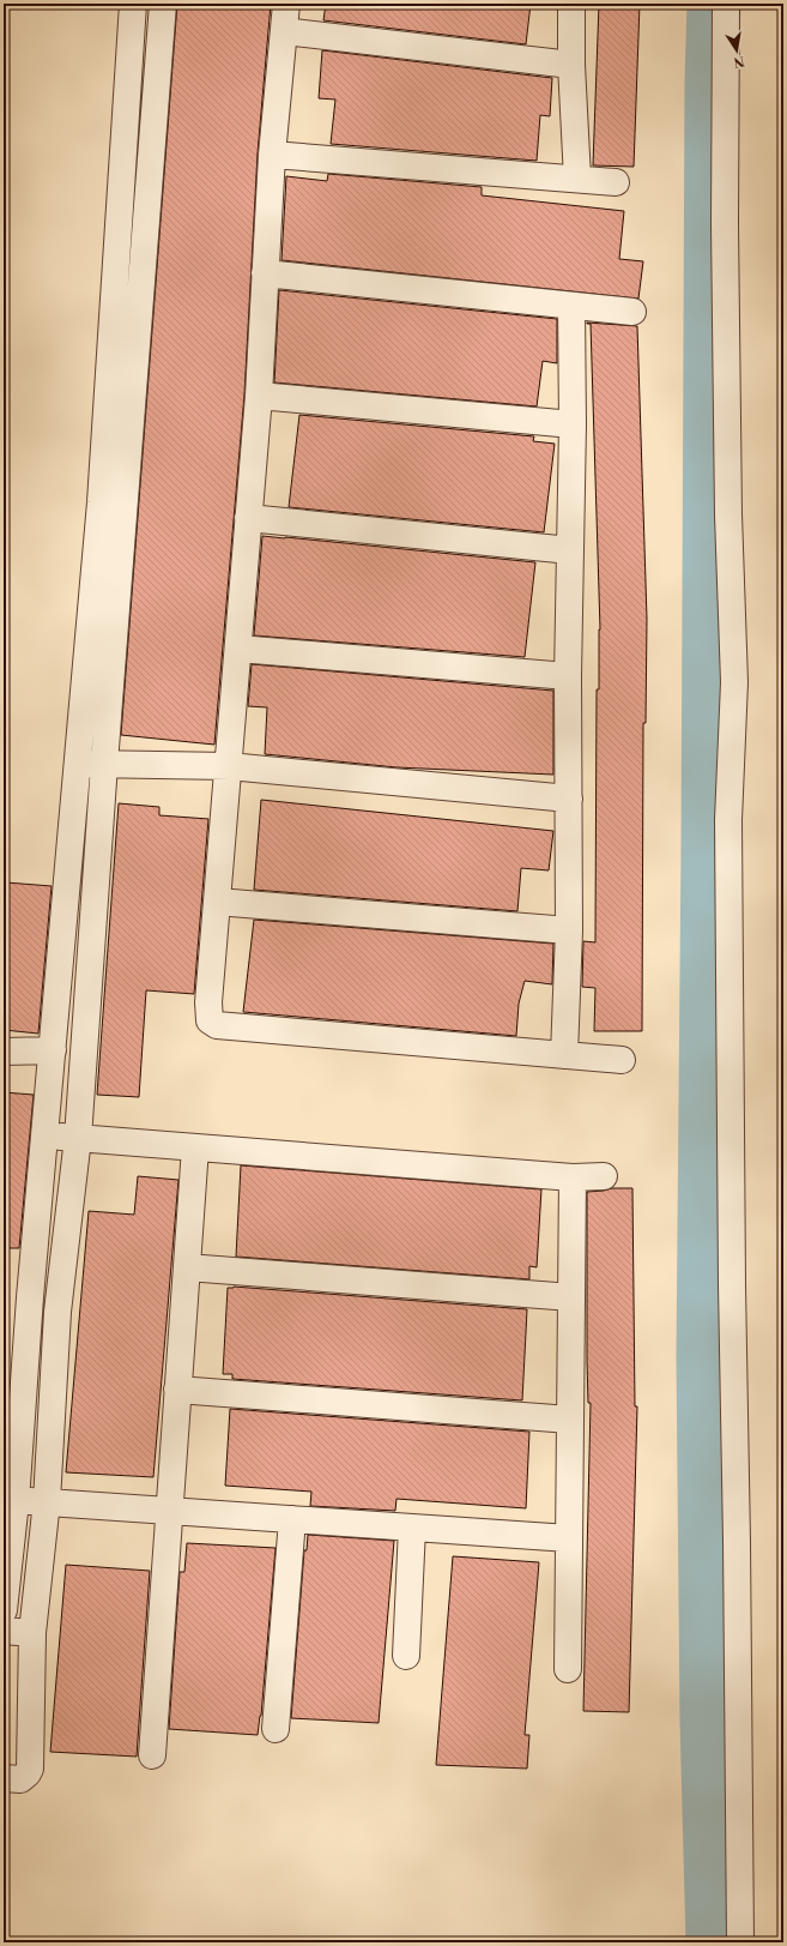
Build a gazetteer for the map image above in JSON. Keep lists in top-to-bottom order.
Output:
{
  "north": "bottom"
}
